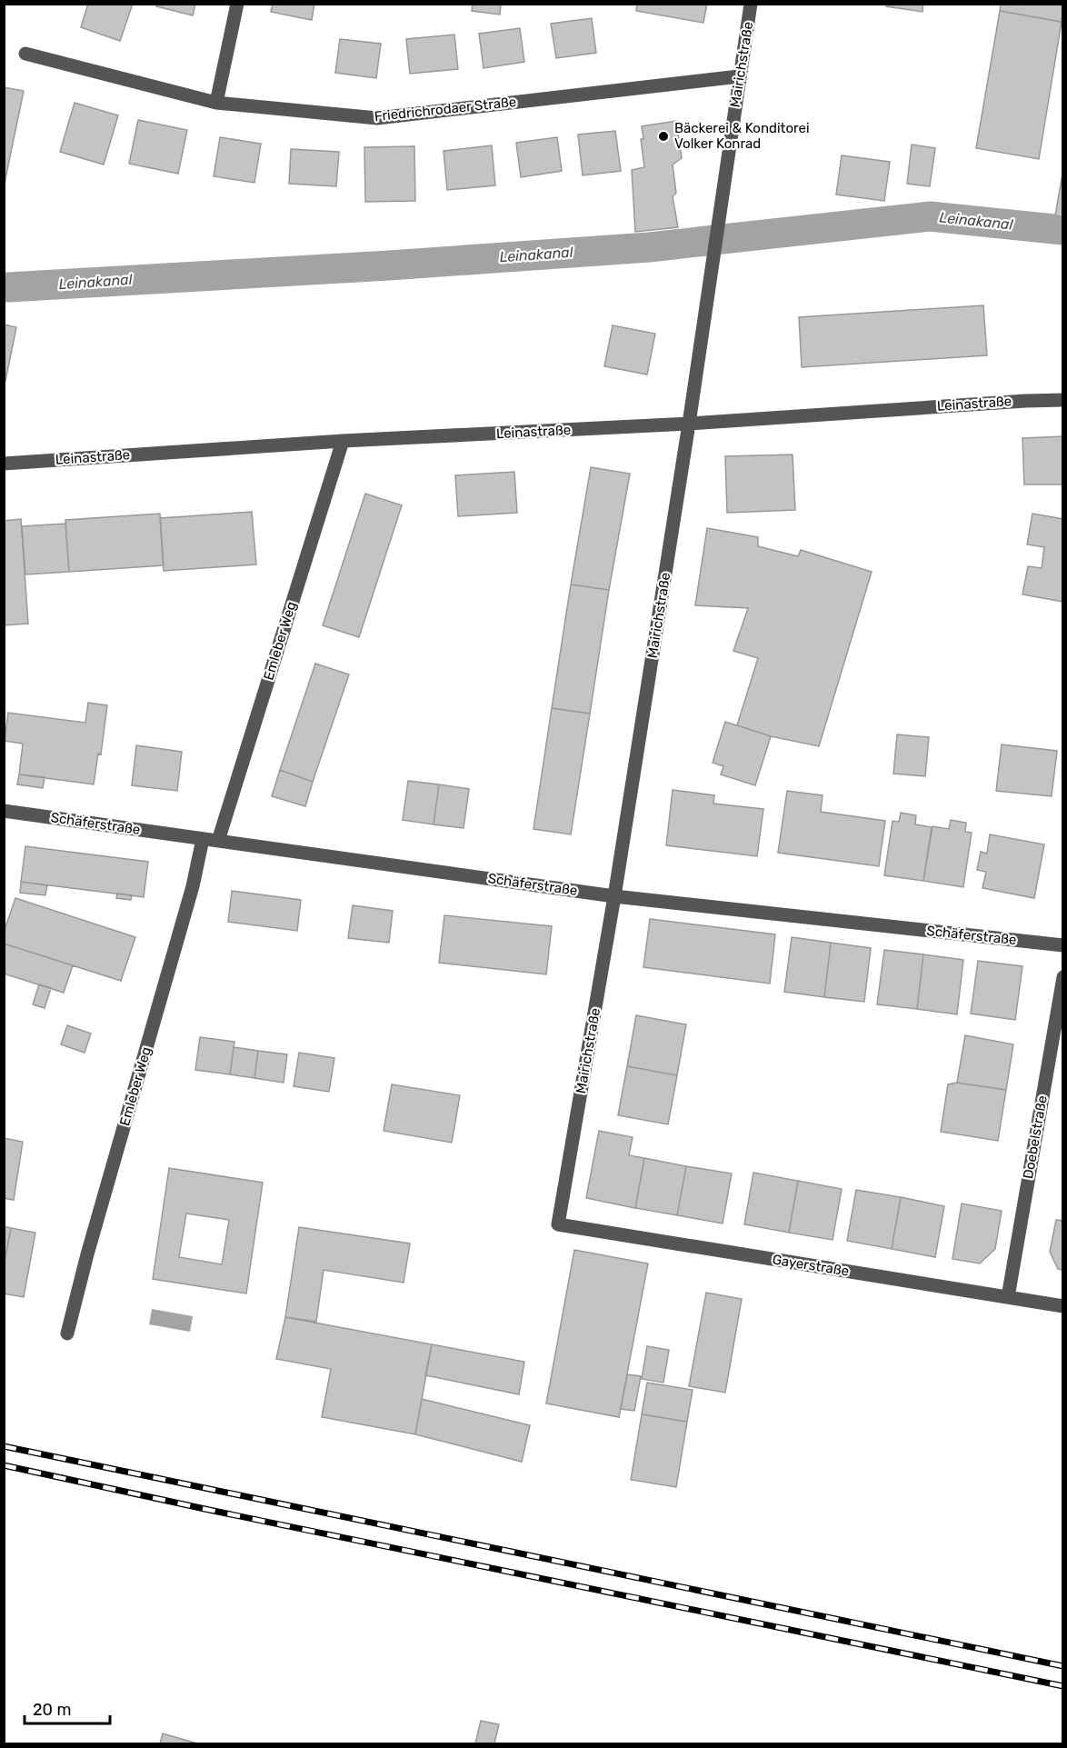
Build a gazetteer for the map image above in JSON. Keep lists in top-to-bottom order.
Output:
{
  "streets": {
    "street": [
      "Mairichstraße",
      "Friedrichrodaer Straße",
      "Leinastraße",
      "Emleber Weg",
      "Schäferstraße",
      "Doebelstraße",
      "Gayerstraße"
    ]
  },
  "crossings": [
    ["Mairichstraße", "Friedrichrodaer Straße"],
    ["Mairichstraße", "Leinastraße"],
    ["Mairichstraße", "Schäferstraße"],
    ["Mairichstraße", "Gayerstraße"],
    ["Leinastraße", "Emleber Weg"],
    ["Emleber Weg", "Schäferstraße"],
    ["Doebelstraße", "Gayerstraße"]
  ],
  "water": ["Leinakanal"],
  "places": ["Bäckerei & Konditorei Volker Konrad"],
  "scale_bar": "20 m"
}
